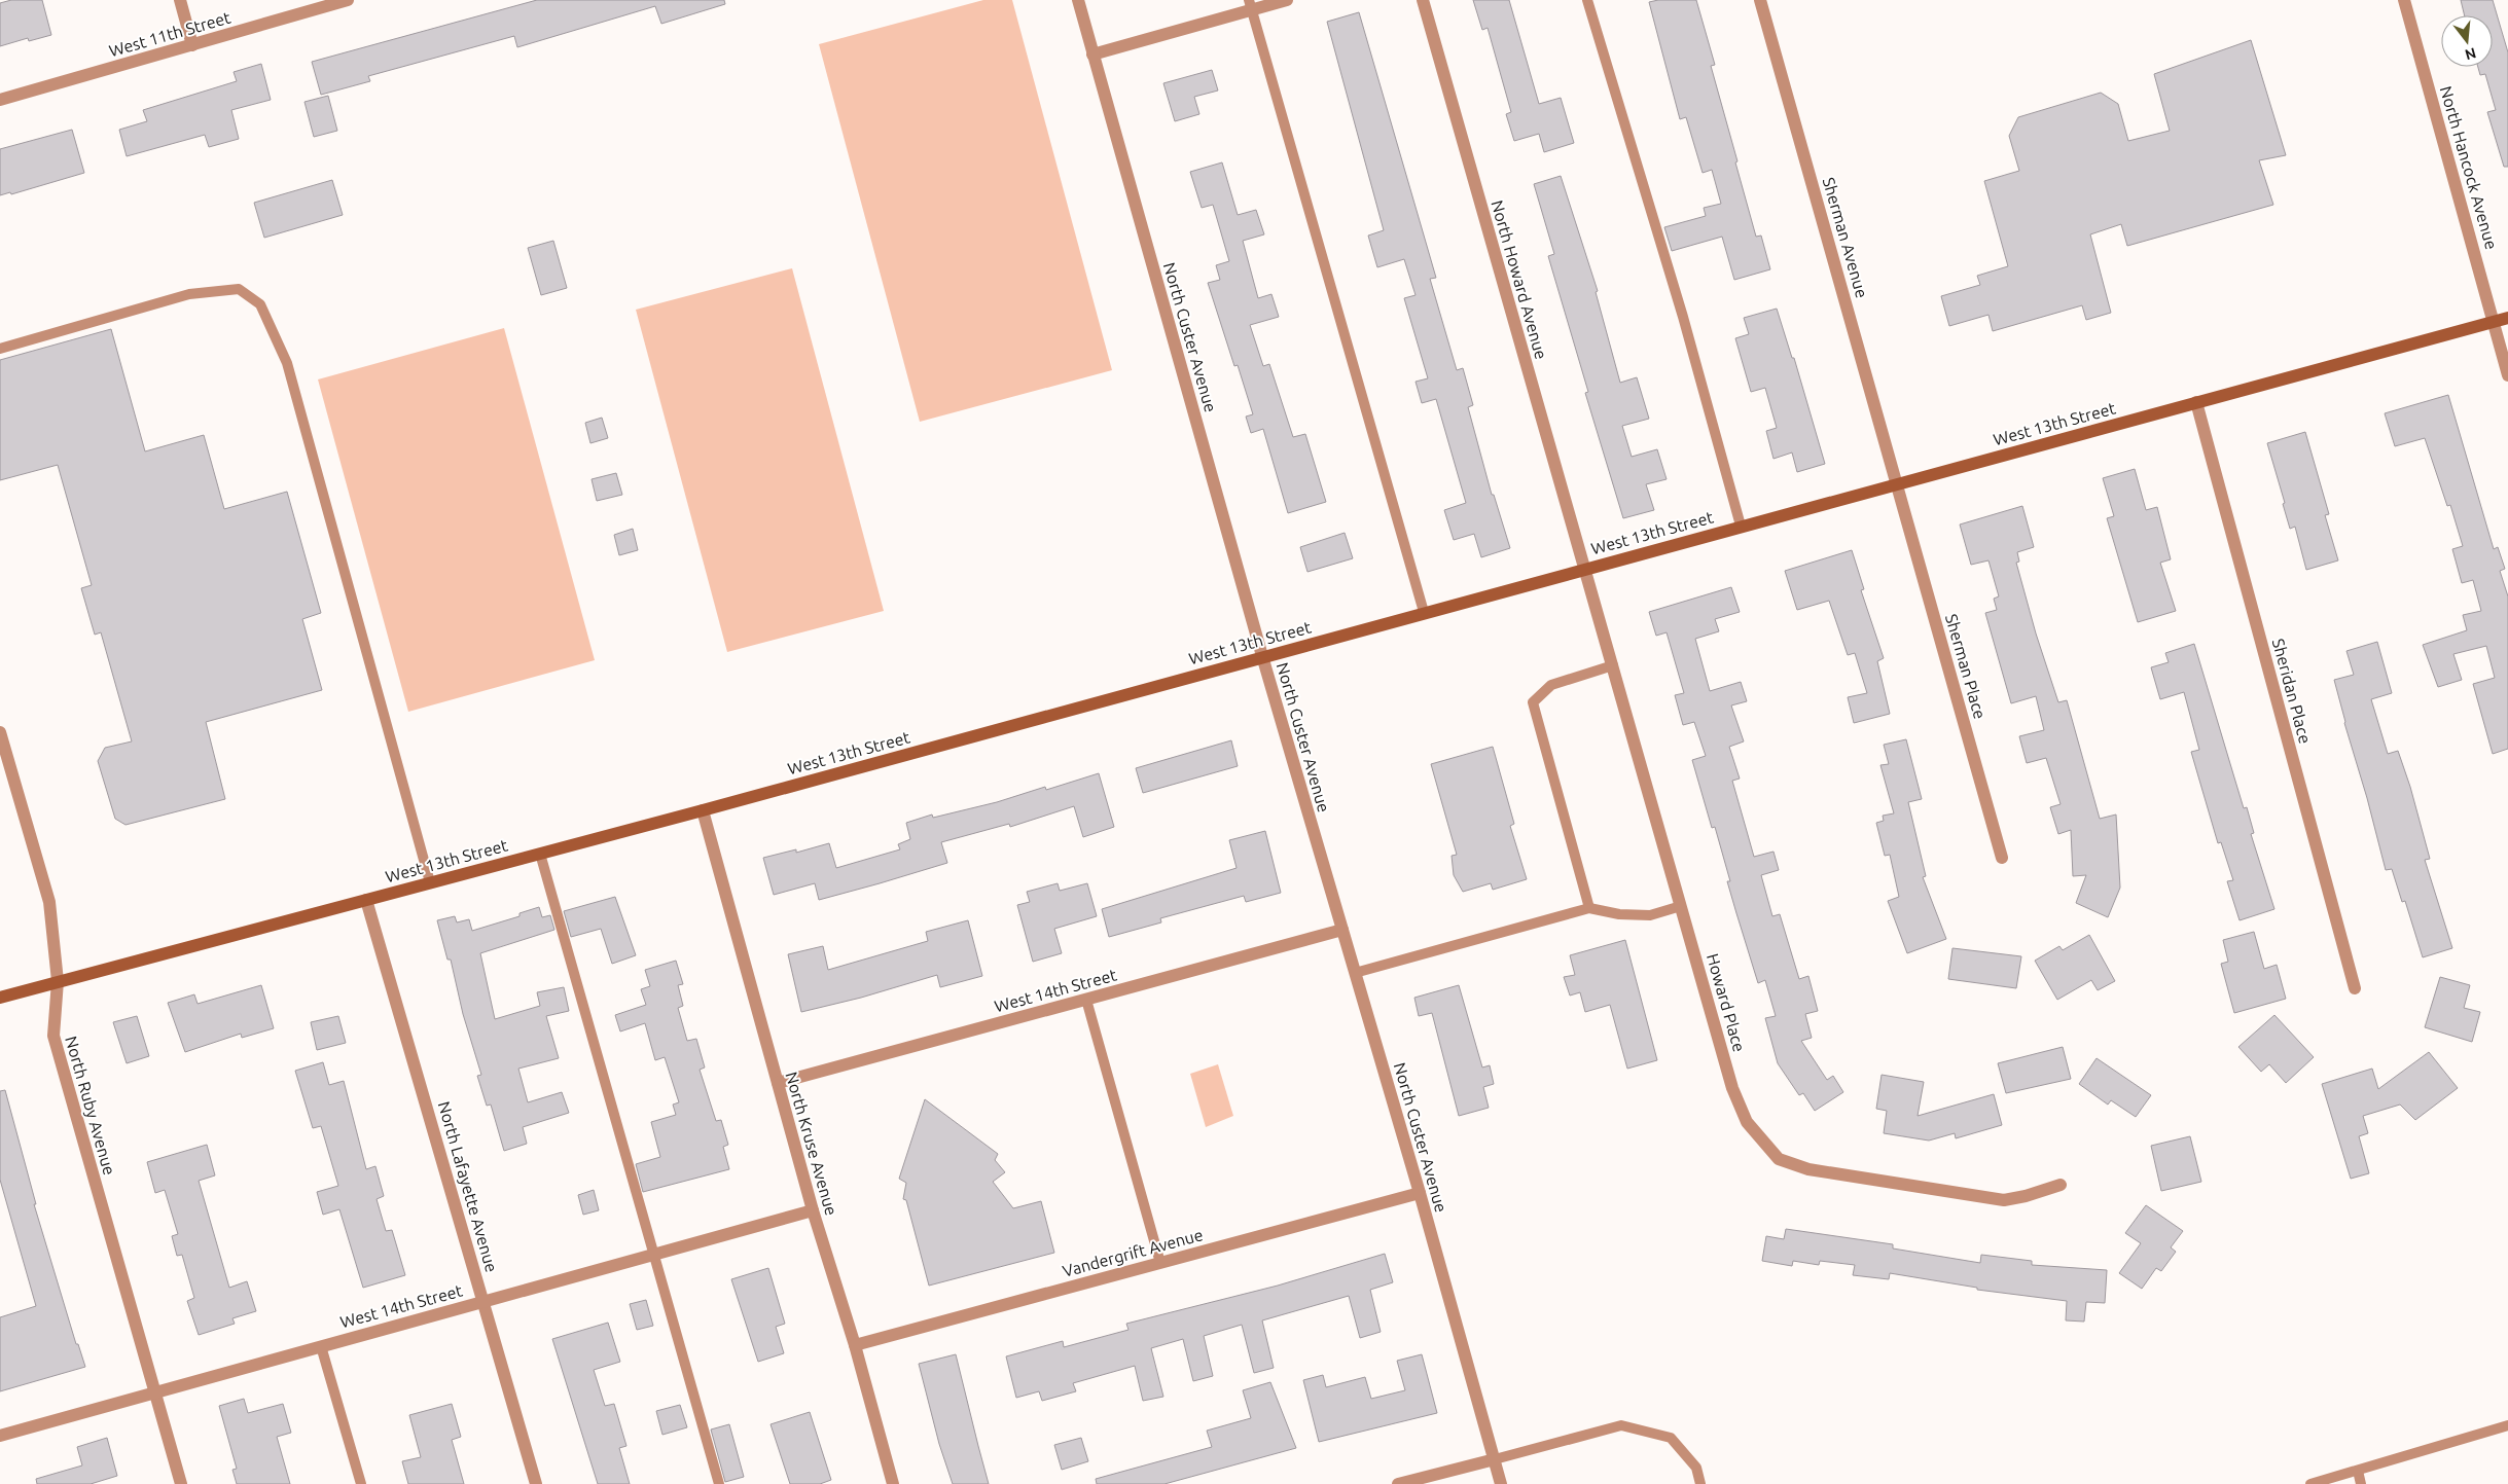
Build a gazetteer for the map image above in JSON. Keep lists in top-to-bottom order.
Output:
{
  "streets": {
    "main road": ["West 13th Street"],
    "street": [
      "West 11th Street",
      "North Hancock Avenue",
      "Sherman Avenue",
      "North Howard Avenue",
      "North Custer Avenue",
      "Sherman Place",
      "Sheridan Place",
      "West 14th Street",
      "Howard Place",
      "North Ruby Avenue",
      "North Kruse Avenue",
      "North Lafayette Avenue",
      "Vandergrift Avenue"
    ]
  },
  "crossings": [
    ["North Hancock Avenue", "West 13th Street"],
    ["Sherman Avenue", "West 13th Street"],
    ["Sherman Avenue", "Sherman Place"],
    ["North Howard Avenue", "West 13th Street"],
    ["North Howard Avenue", "Howard Place"],
    ["North Custer Avenue", "West 13th Street"],
    ["North Custer Avenue", "West 14th Street"],
    ["North Custer Avenue", "Vandergrift Avenue"],
    ["West 13th Street", "Sherman Place"],
    ["West 13th Street", "Sheridan Place"],
    ["West 13th Street", "Howard Place"],
    ["West 13th Street", "North Ruby Avenue"],
    ["West 13th Street", "North Kruse Avenue"],
    ["West 13th Street", "North Lafayette Avenue"],
    ["West 14th Street", "North Ruby Avenue"],
    ["West 14th Street", "North Kruse Avenue"],
    ["West 14th Street", "North Lafayette Avenue"],
    ["North Kruse Avenue", "Vandergrift Avenue"]
  ],
  "north": "bottom"
}
